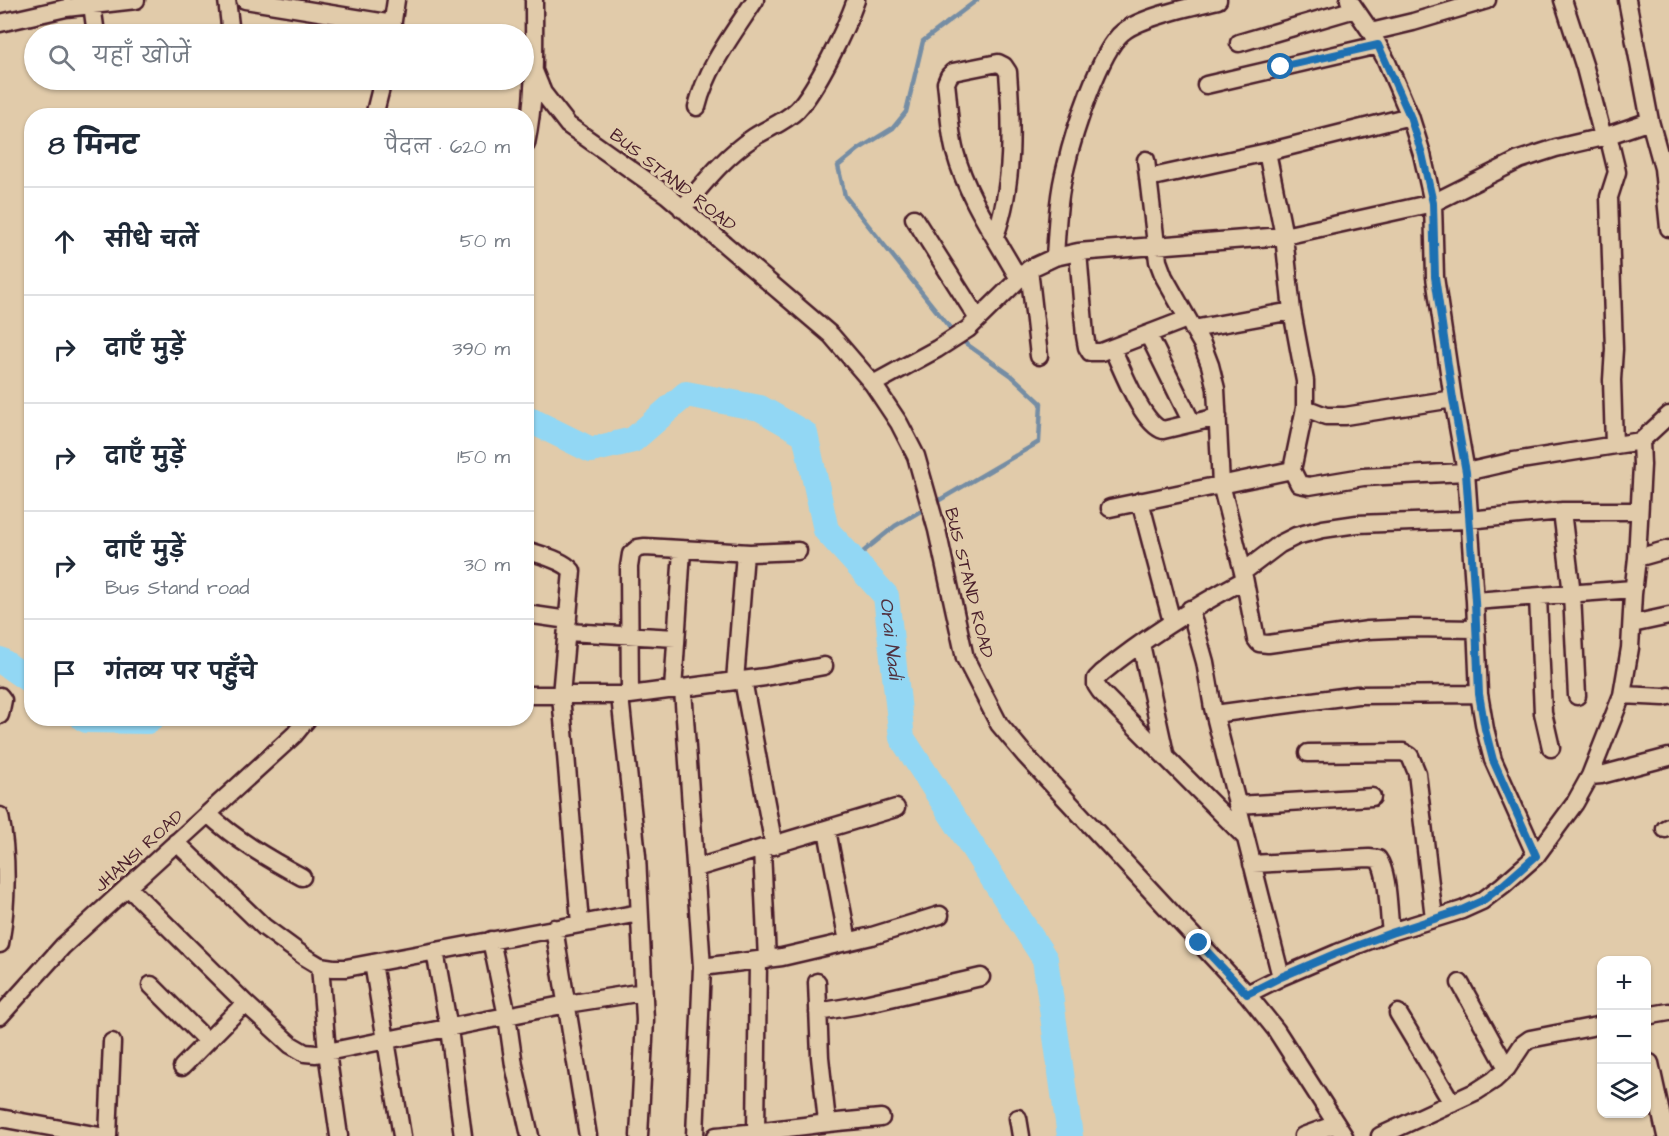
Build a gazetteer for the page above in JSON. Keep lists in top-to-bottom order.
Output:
{
  "streets": {
    "street": ["BUS STAND ROAD", "JHANSI ROAD"]
  },
  "water": ["Orai Nadi"],
  "page": {
    "search": "यहाँ खोजें",
    "heading": ["8 मिनट", "पैदल · 620 m"],
    "list": [
      ["सीधे चलें", "50 m"],
      ["दाएँ मुड़ें", "390 m"],
      ["दाएँ मुड़ें", "150 m"],
      ["दाएँ मुड़ें", "Bus Stand road", "30 m"],
      "गंतव्य पर पहुँचे"
    ],
    "map_buttons": ["+", "−"]
  }
}
